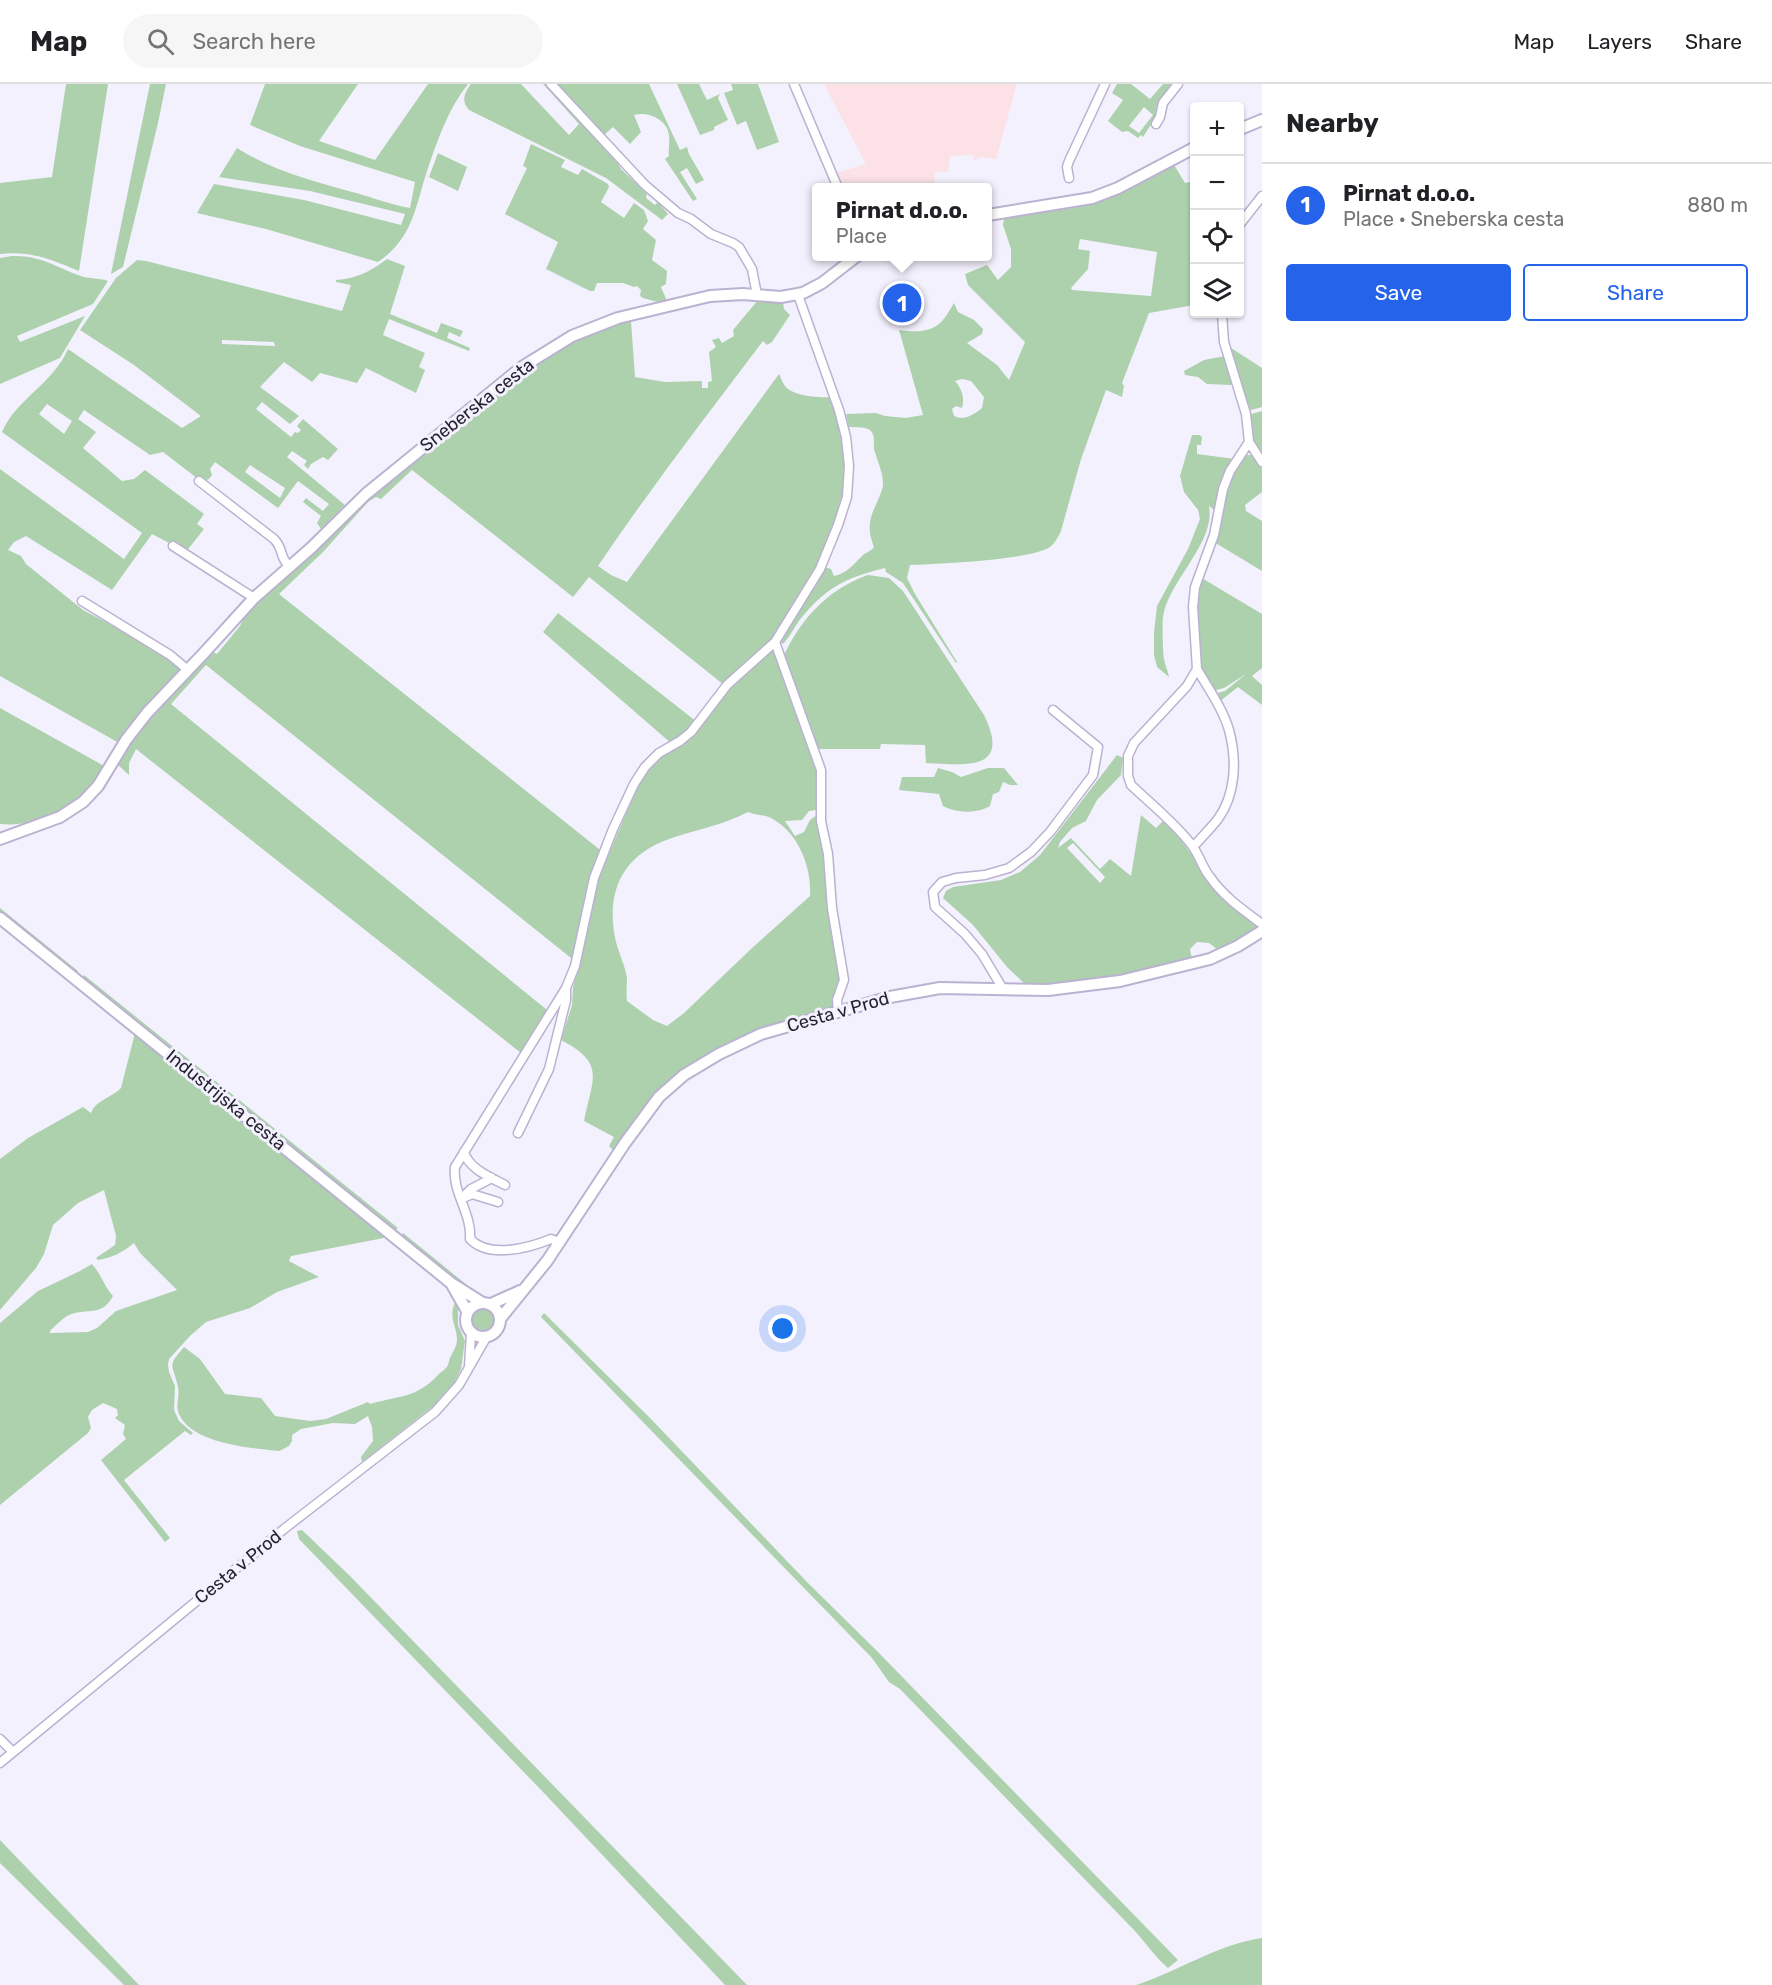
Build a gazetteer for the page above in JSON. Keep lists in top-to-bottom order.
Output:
{
  "streets": {
    "street": ["Sneberska cesta", "Cesta v Prod", "Industrijska cesta"]
  },
  "crossings": [
    ["Cesta v Prod", "Industrijska cesta"]
  ],
  "page": {
    "header": "Map",
    "search": "Search here",
    "nav": ["Map", "Layers", "Share"],
    "heading": "Nearby",
    "map_buttons": ["+", "−"],
    "list": [
      {
        "mark": "1",
        "name": "Pirnat d.o.o.",
        "note": "Place · Sneberska cesta",
        "value": "880 m"
      }
    ],
    "popup": ["Pirnat d.o.o.", "Place"],
    "buttons": ["Save", "Share"],
    "pins": "1"
  }
}
